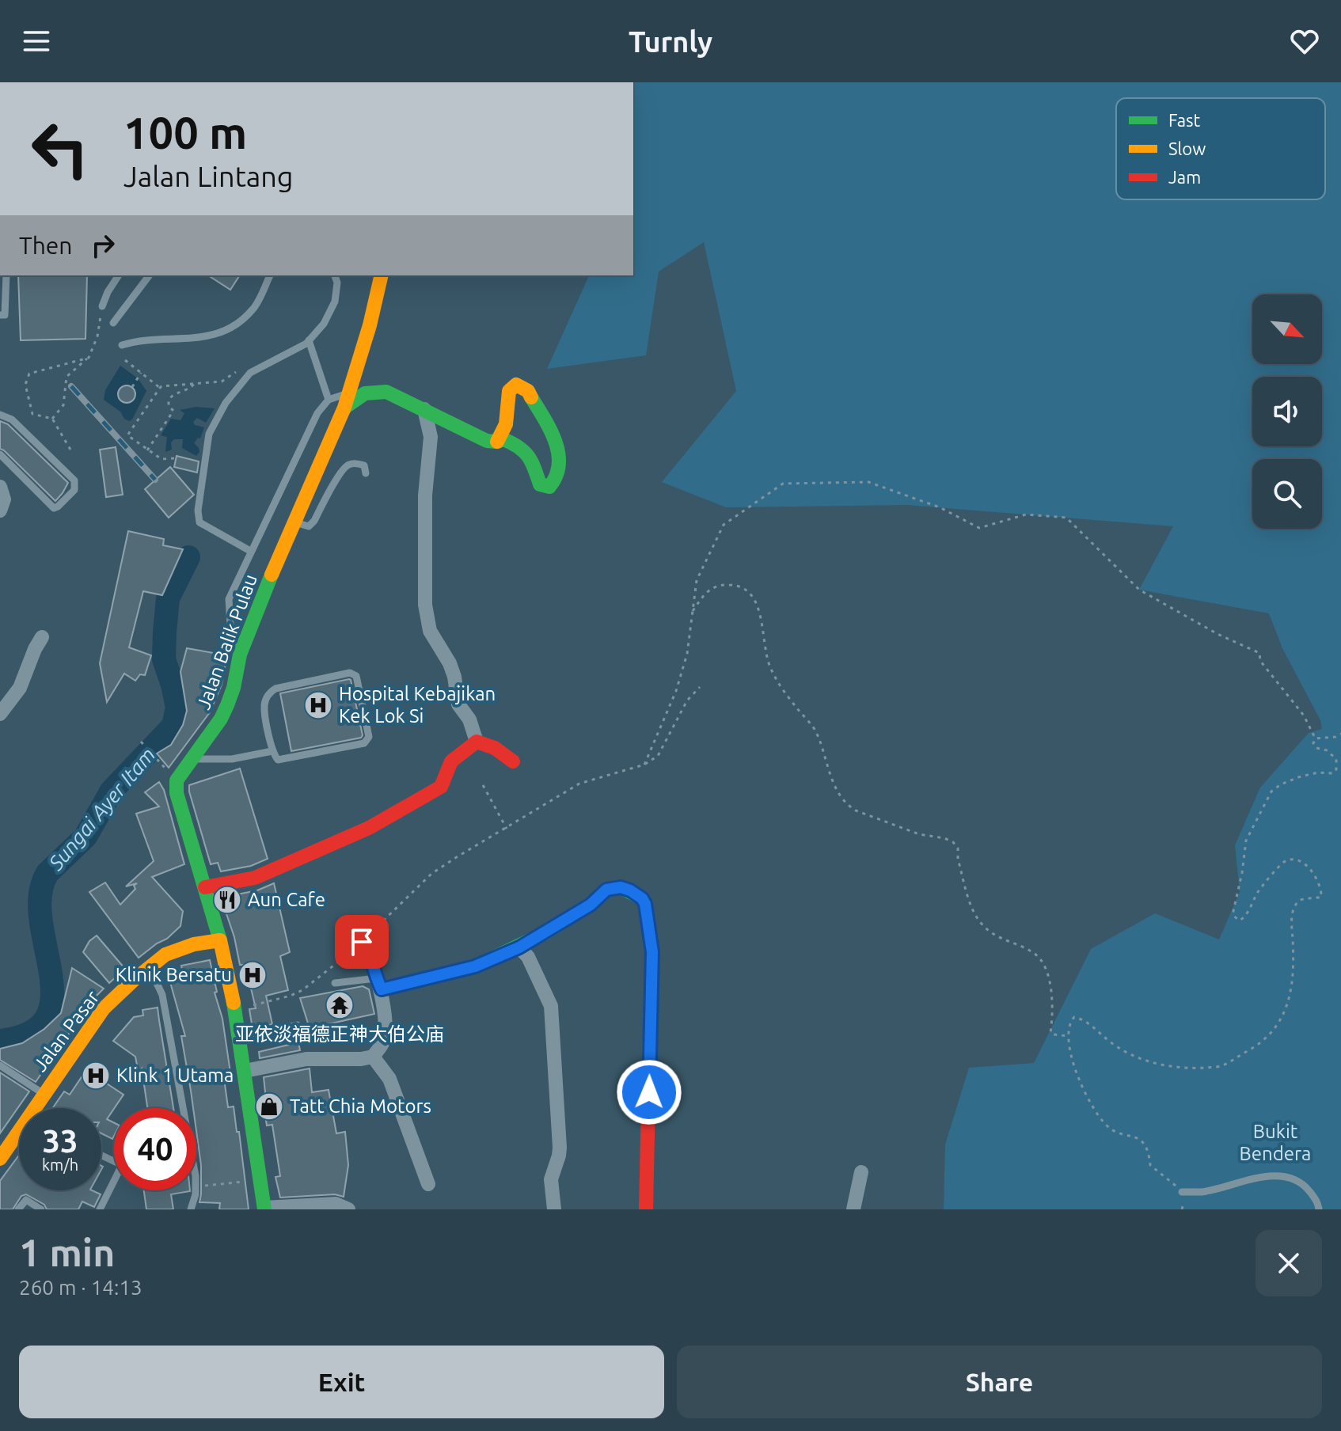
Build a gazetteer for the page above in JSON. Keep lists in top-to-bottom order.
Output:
{
  "streets": {
    "street": ["Jalan Balik Pulau", "Jalan Pasar"]
  },
  "crossings": [
    ["Jalan Balik Pulau", "Jalan Pasar"]
  ],
  "water": ["Sungai Ayer Itam"],
  "parks": ["Bukit Bendera"],
  "places": {
    "hospital": ["Hospital Kebajikan Kek Lok Si", "Klinik Bersatu", "Klink 1 Utama"],
    "restaurant": ["Aun Cafe"],
    "temple": ["亚依淡福德正神大伯公庙"],
    "shop": ["Tatt Chia Motors"]
  },
  "legend": ["Fast", "Slow", "Jam"],
  "north": "bottom right",
  "page": {
    "header": "Turnly",
    "turn": ["100 m", "Jalan Lintang"],
    "then": "Then",
    "speed": "33 km/h",
    "limit": "40",
    "heading": ["1 min", "260 m · 14:13"],
    "buttons": ["Exit", "Share"]
  }
}
